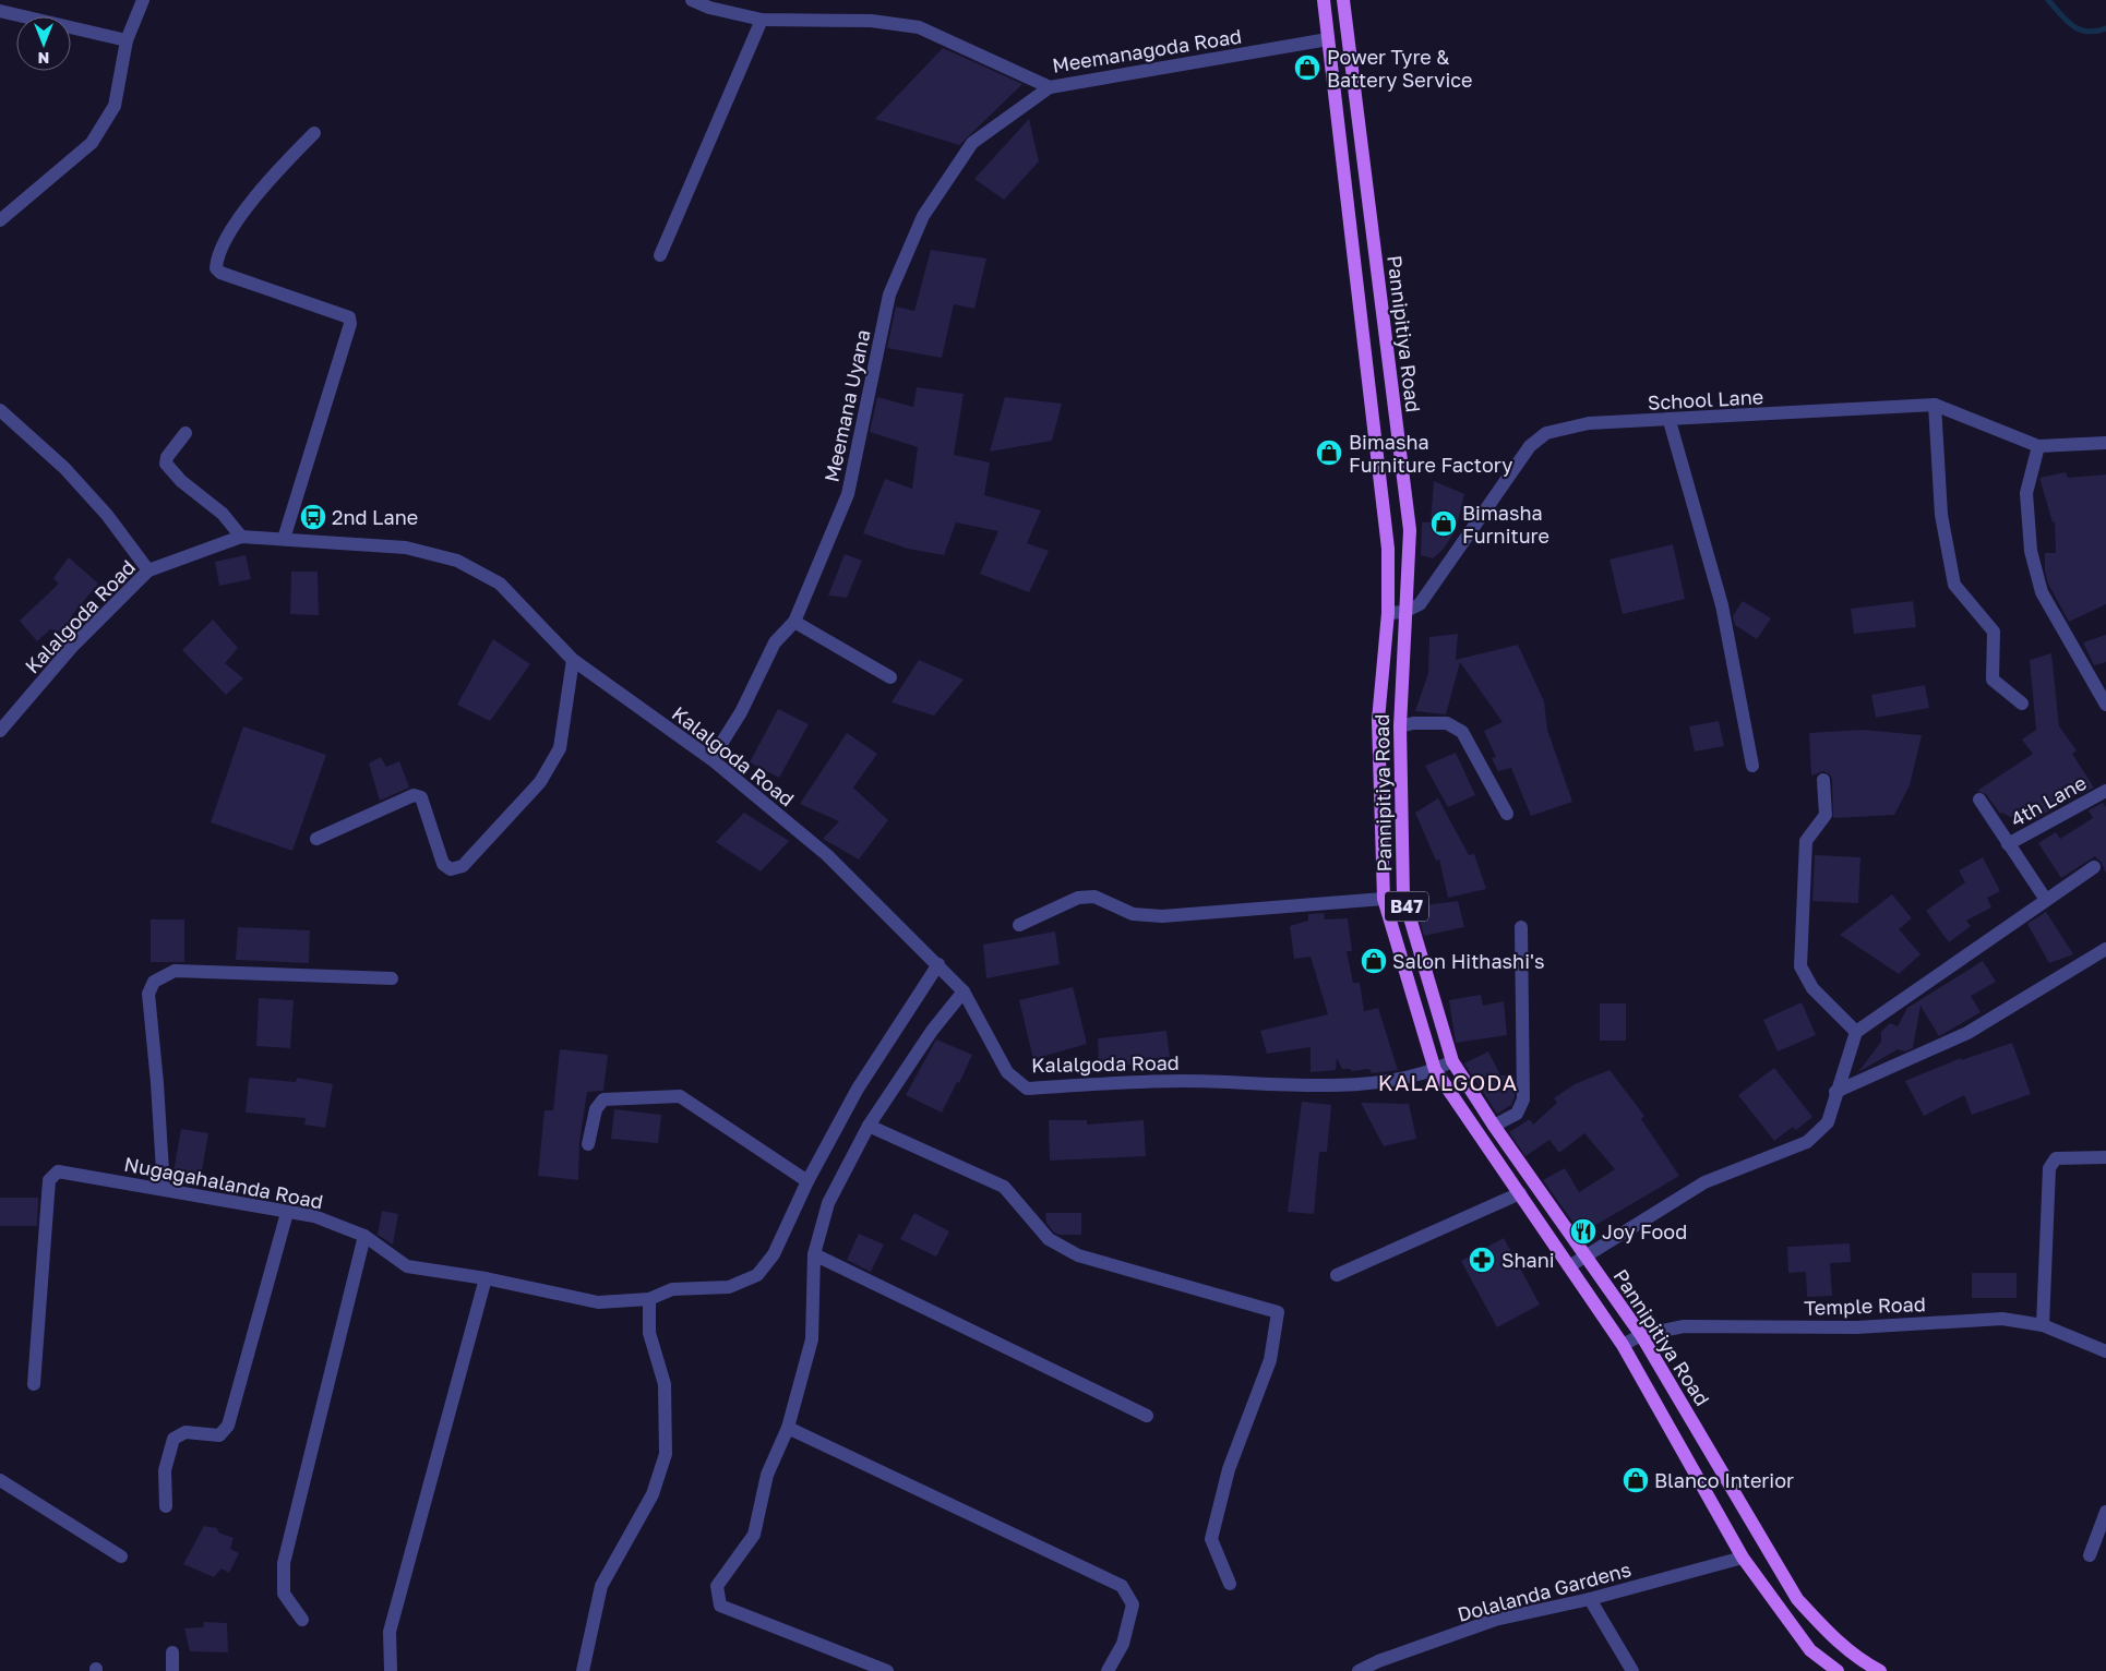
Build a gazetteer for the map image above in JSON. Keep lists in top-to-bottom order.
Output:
{
  "streets": {
    "main road": ["Pannipitiya Road", "B47"],
    "street": [
      "Meemanagoda Road",
      "School Lane",
      "Meemana Uyana",
      "Kalalgoda Road",
      "4th Lane",
      "Nugagahalanda Road",
      "Temple Road",
      "Dolalanda Gardens"
    ]
  },
  "crossings": [
    ["Meemanagoda Road", "Pannipitiya Road"],
    ["Meemanagoda Road", "Meemana Uyana"],
    ["Pannipitiya Road", "School Lane"],
    ["Pannipitiya Road", "Kalalgoda Road"],
    ["Pannipitiya Road", "Temple Road"],
    ["Pannipitiya Road", "Dolalanda Gardens"],
    ["Meemana Uyana", "Kalalgoda Road"],
    ["Kalalgoda Road", "Nugagahalanda Road"]
  ],
  "districts": ["KALALGODA"],
  "places": {
    "shop": [
      "Power Tyre & Battery Service",
      "Bimasha Furniture Factory",
      "Bimasha Furniture",
      "Salon Hithashi's",
      "Blanco Interior"
    ],
    "bus stop": ["2nd Lane"],
    "restaurant": ["Joy Food"],
    "pharmacy": ["Shani"]
  },
  "north": "bottom"
}
